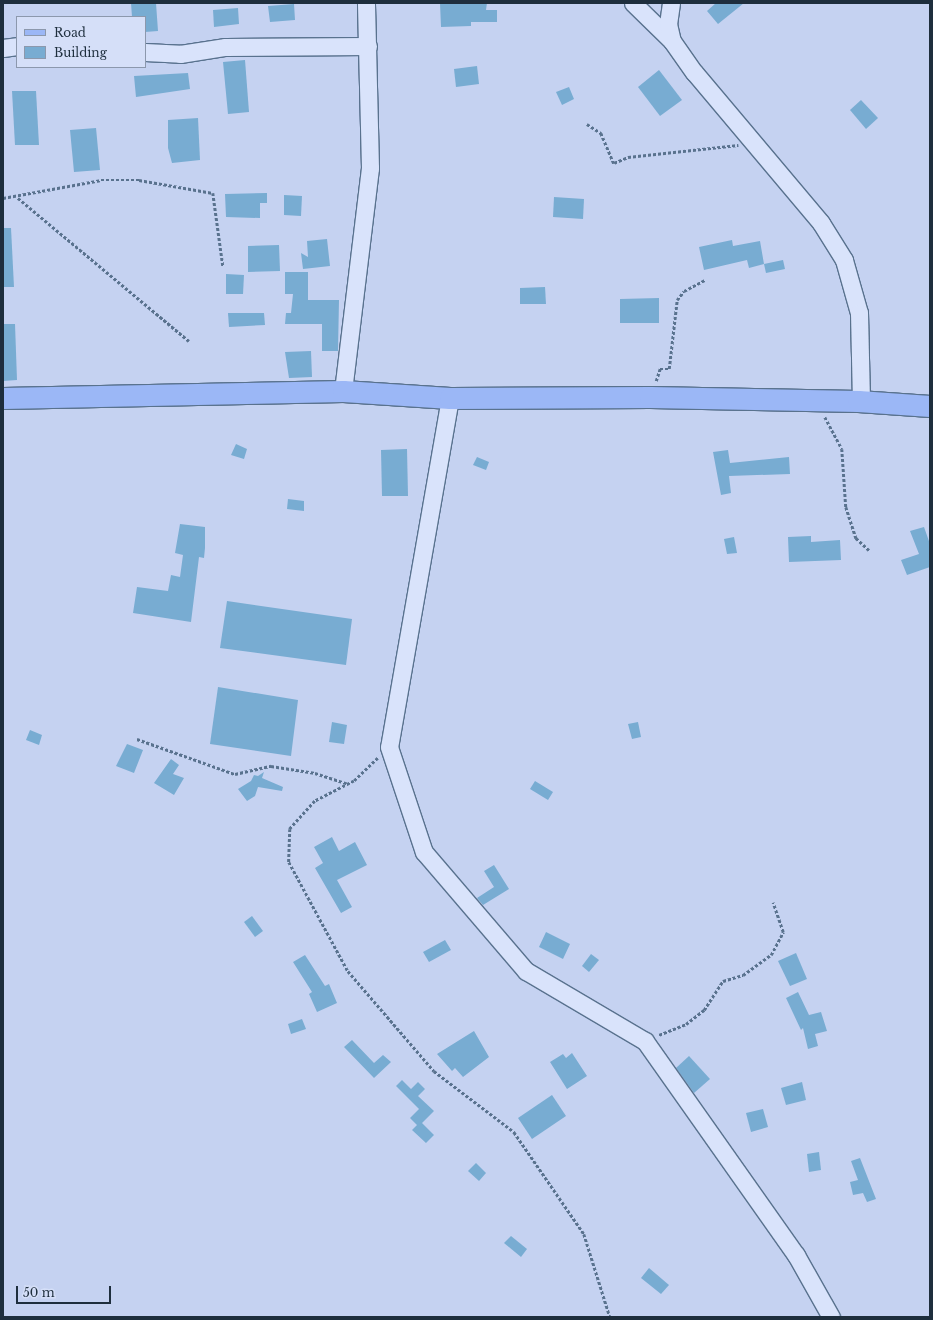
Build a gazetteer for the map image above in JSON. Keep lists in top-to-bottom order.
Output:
{
  "legend": ["Road", "Building"],
  "scale_bar": "50 m"
}
